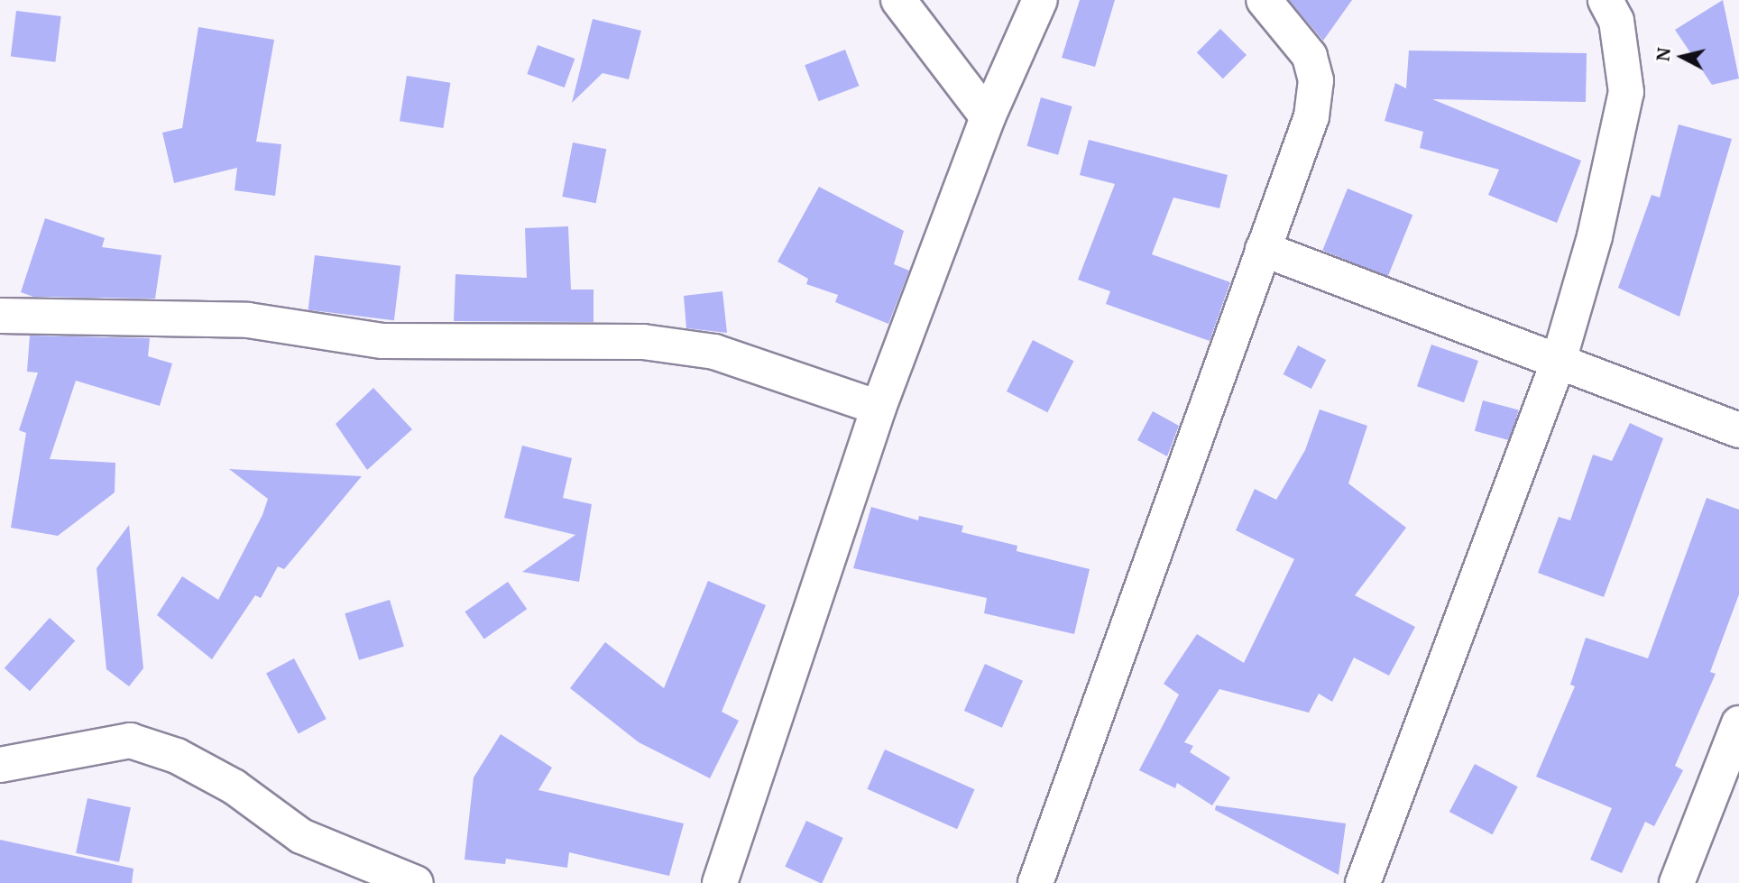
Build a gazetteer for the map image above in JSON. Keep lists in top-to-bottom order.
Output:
{
  "north": "left"
}
